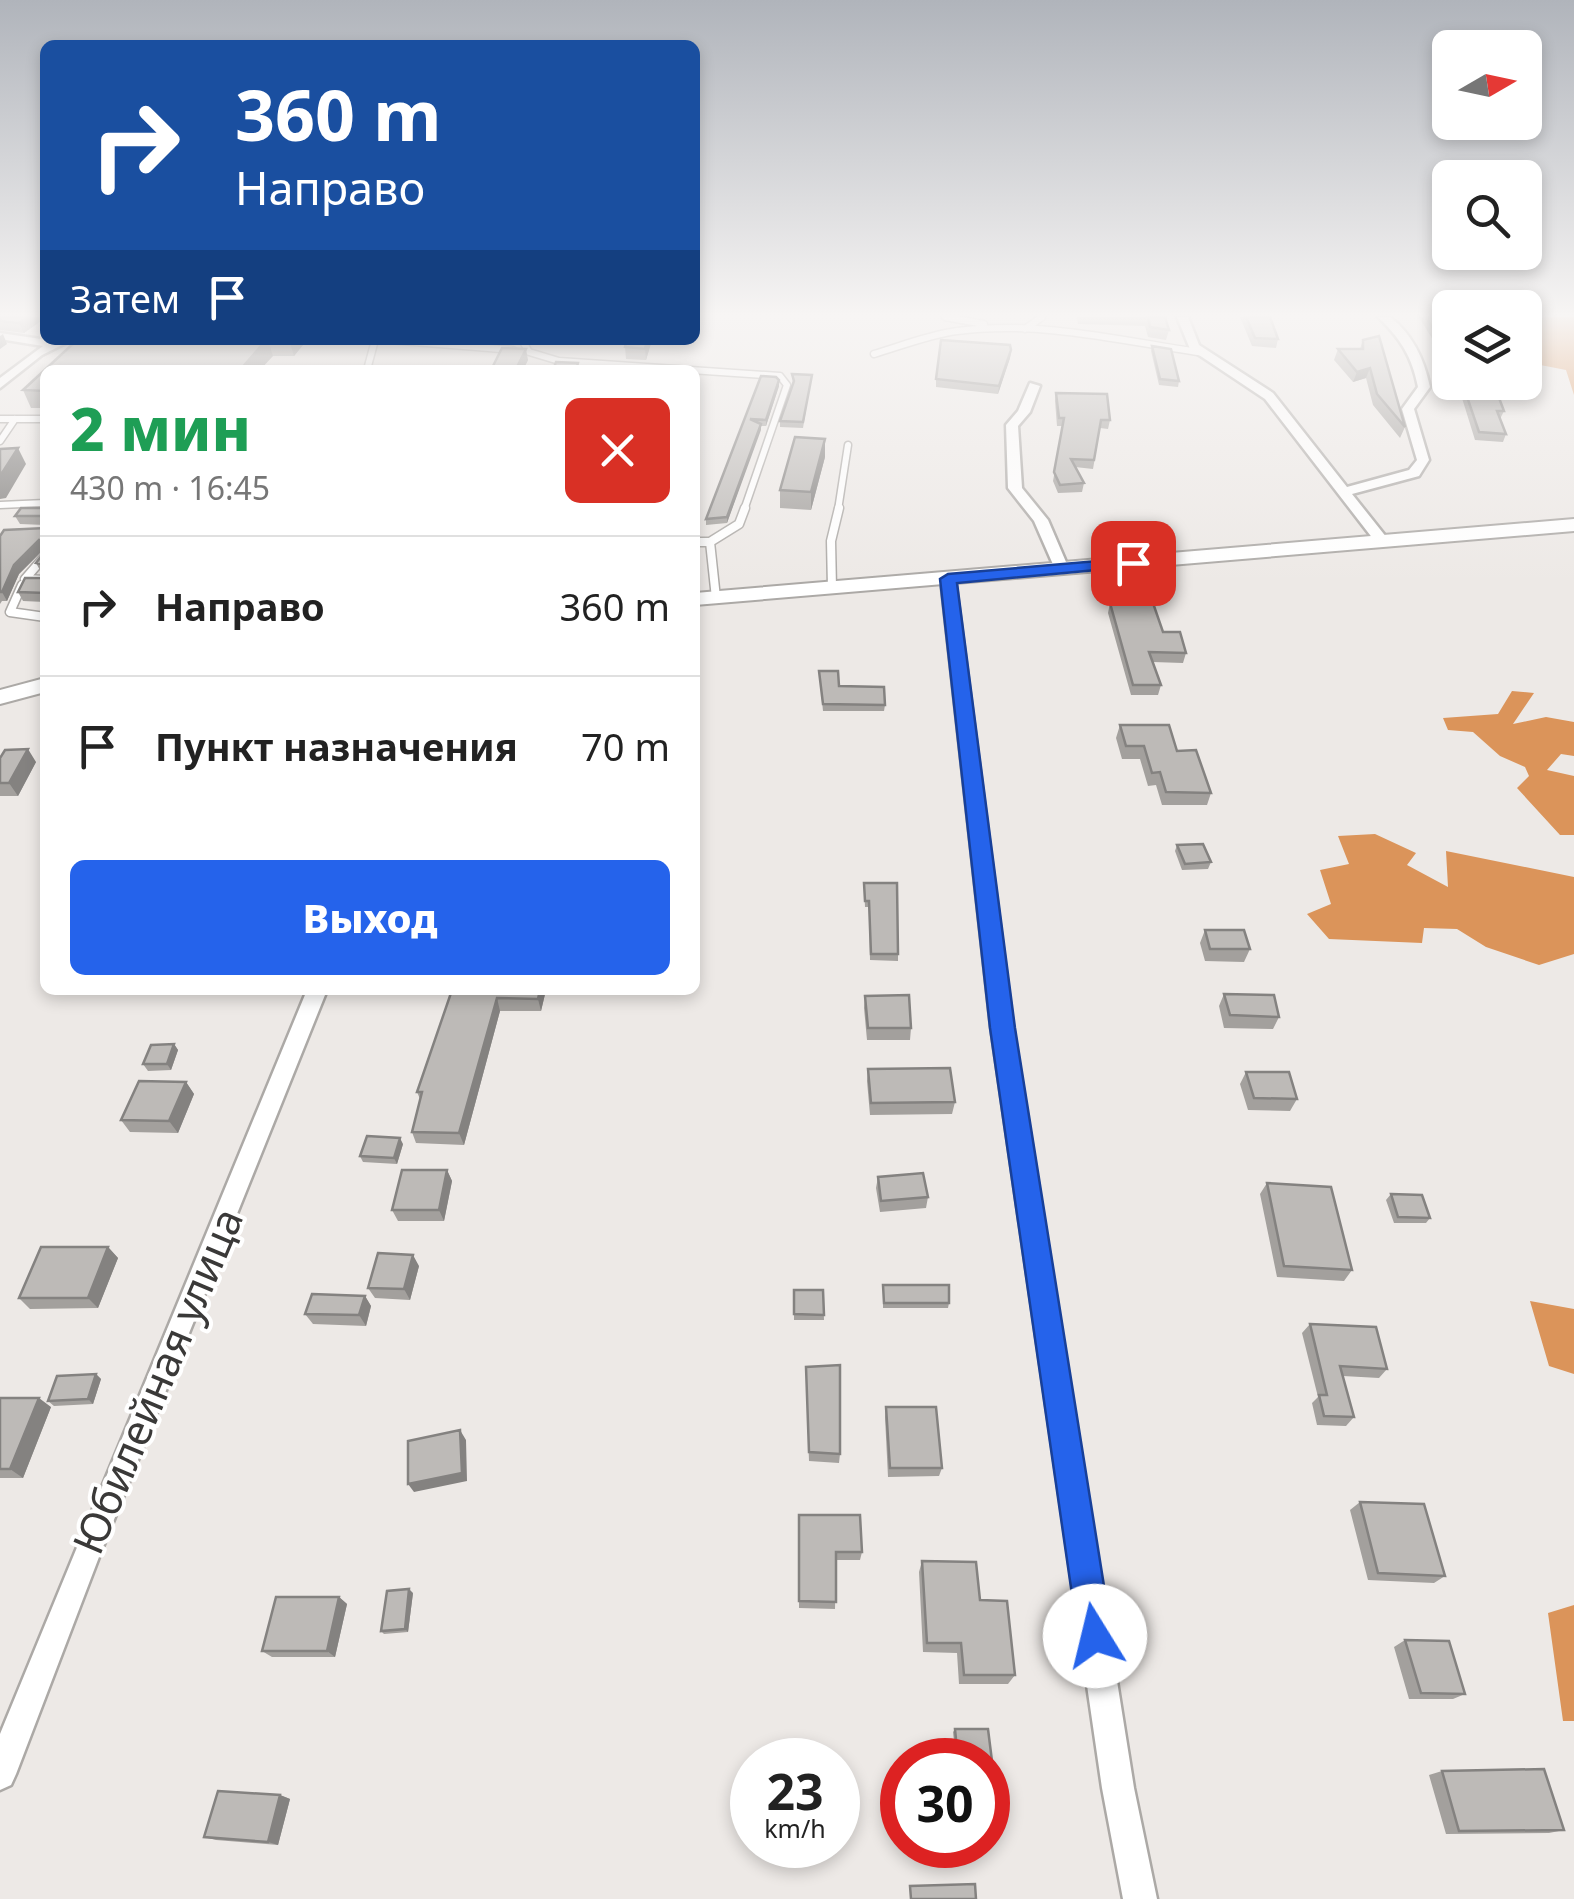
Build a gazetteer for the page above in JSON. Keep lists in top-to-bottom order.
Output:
{
  "streets": {
    "street": ["Юбилейная улица"]
  },
  "north": "right",
  "page": {
    "turn": ["360 m", "Направо"],
    "then": "Затем",
    "heading": ["2 мин", "430 m · 16:45"],
    "list": [
      {
        "name": "Направо",
        "value": "360 m"
      },
      {
        "name": "Пункт назначения",
        "value": "70 m"
      }
    ],
    "buttons": "Выход",
    "speed": "23 km/h",
    "limit": "30"
  }
}
